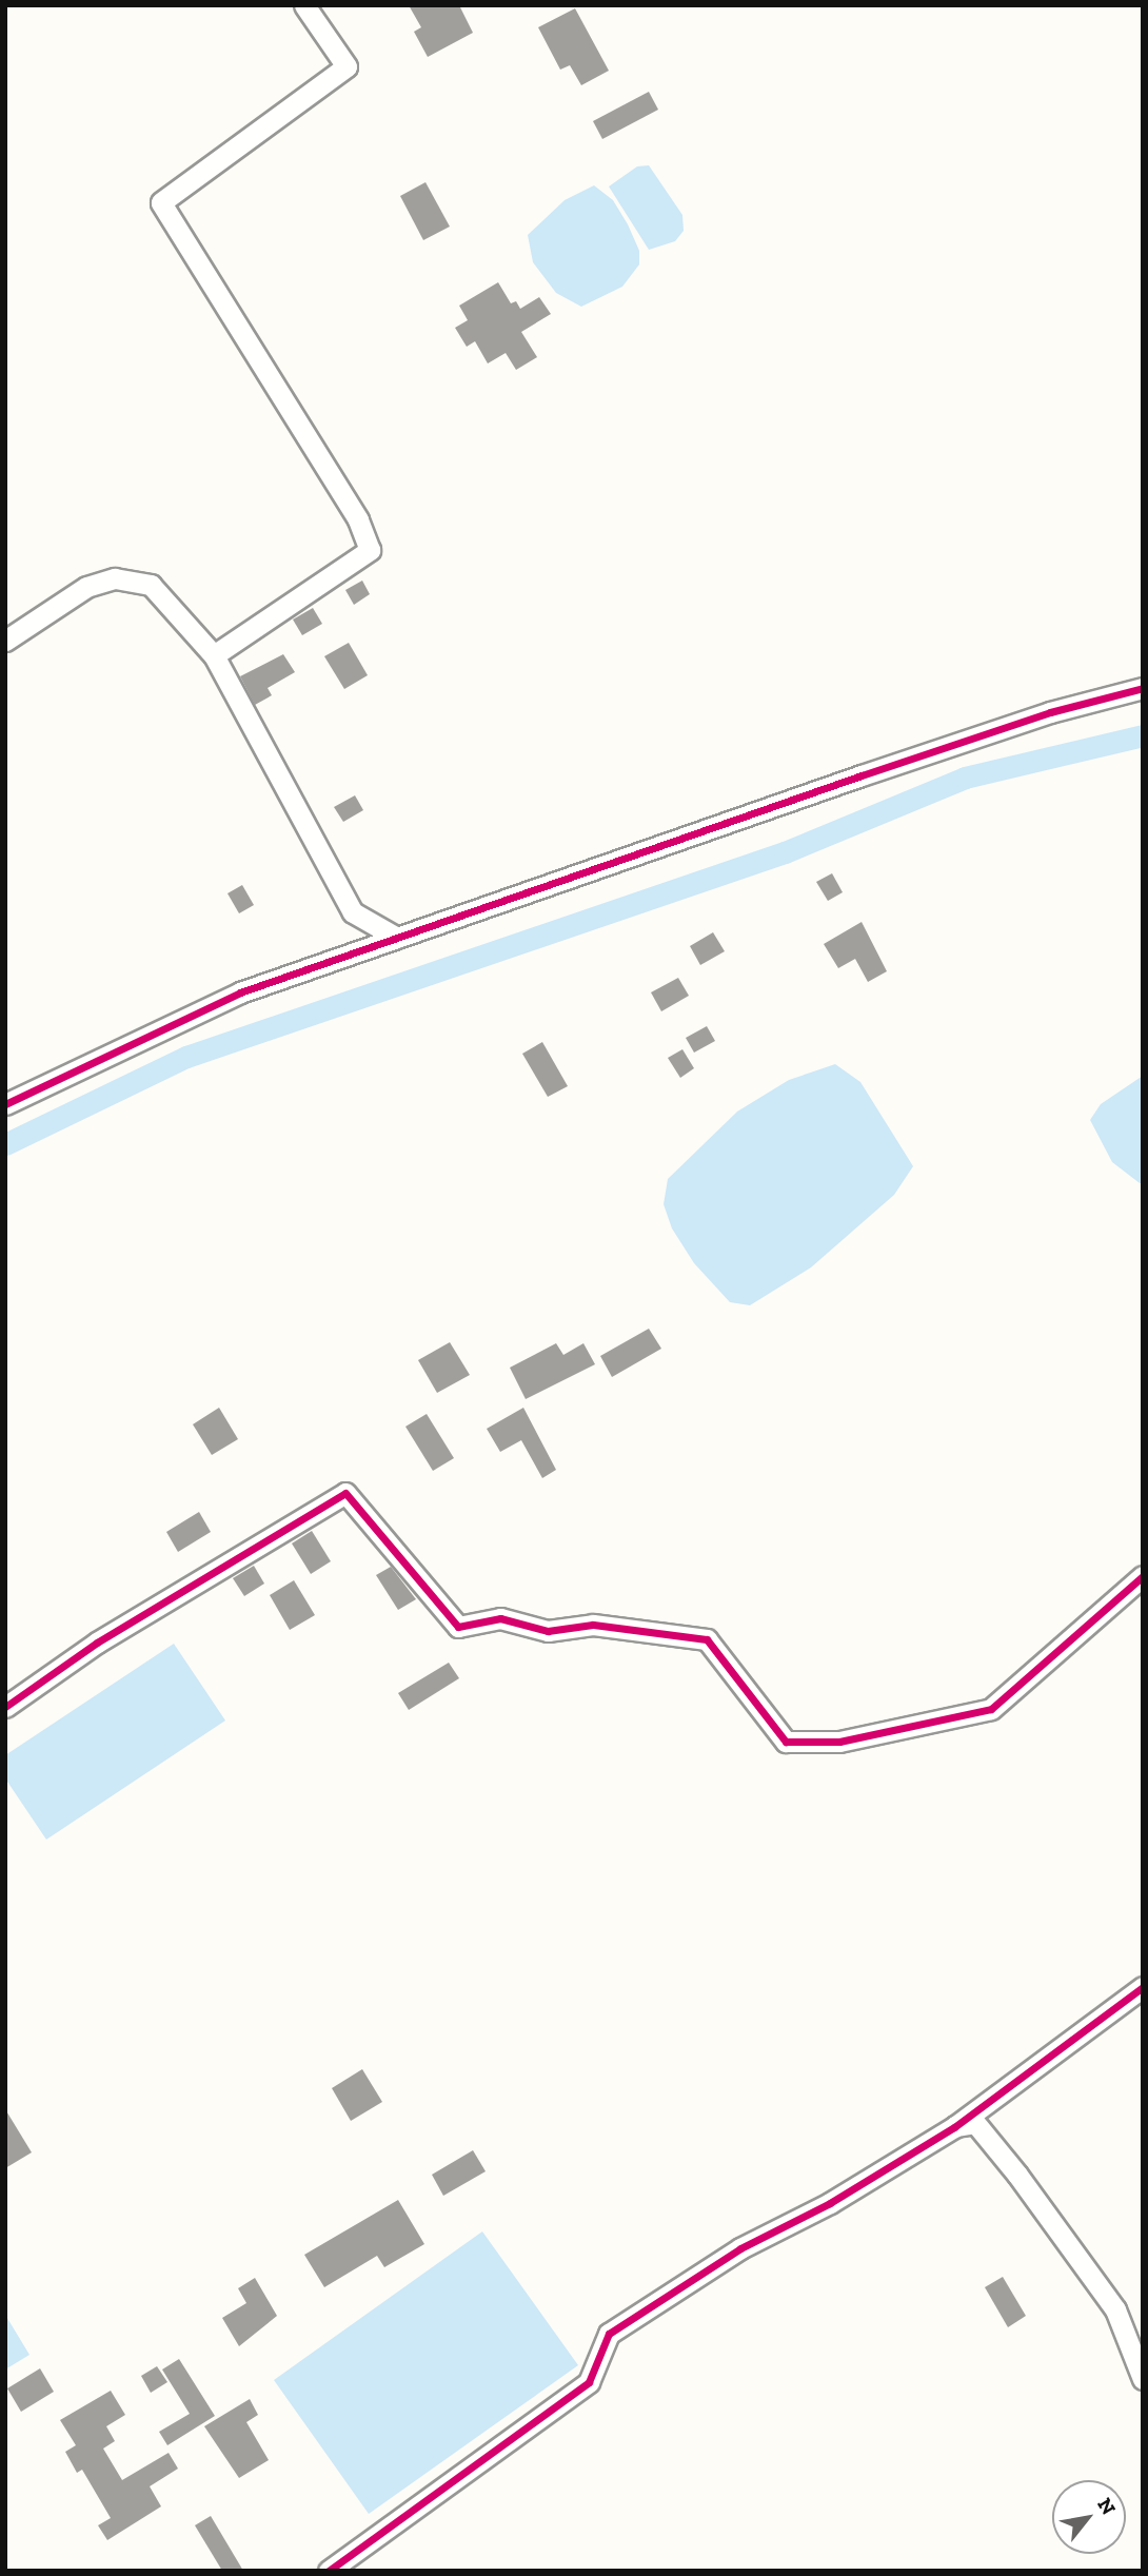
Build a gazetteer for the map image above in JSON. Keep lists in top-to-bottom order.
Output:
{
  "north": "top right"
}
